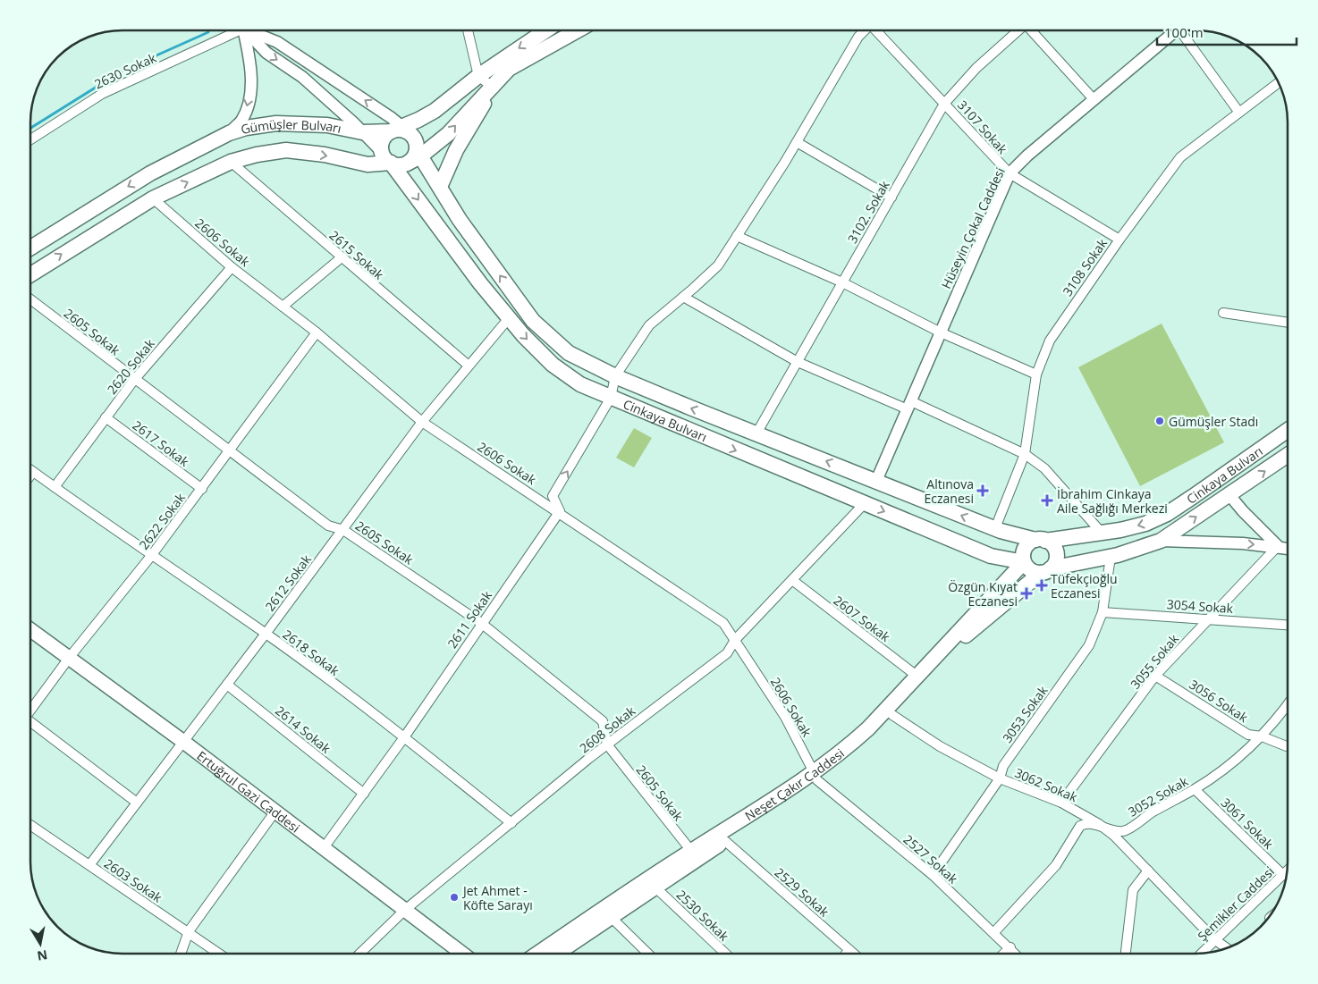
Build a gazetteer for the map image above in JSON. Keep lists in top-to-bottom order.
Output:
{
  "streets": {
    "main road": [
      "Gümüşler Bulvarı",
      "Cinkaya Bulvarı",
      "Neşet Çakır Caddesi",
      "Ertuğrul Gazi Caddesi"
    ],
    "street": [
      "2630 Sokak",
      "3107 Sokak",
      "3102. Sokak",
      "Hüseyin Çokal Caddesi",
      "2606 Sokak",
      "2615 Sokak",
      "3108 Sokak",
      "2605 Sokak",
      "2620 Sokak",
      "2617 Sokak",
      "2622 Sokak",
      "2612 Sokak",
      "3054 Sokak",
      "2607 Sokak",
      "2611 Sokak",
      "2618 Sokak",
      "3055 Sokak",
      "3056 Sokak",
      "3053 Sokak",
      "2614 Sokak",
      "2608 Sokak",
      "3062 Sokak",
      "3052 Sokak",
      "3061 Sokak",
      "2527 Sokak",
      "2603 Sokak",
      "2529 Sokak",
      "Şemikler Caddesi",
      "2530 Sokak"
    ]
  },
  "crossings": [
    ["3107 Sokak", "3102. Sokak"],
    ["3107 Sokak", "Hüseyin Çokal Caddesi"],
    ["3107 Sokak", "3108 Sokak"],
    ["Gümüşler Bulvarı", "2606 Sokak"],
    ["Gümüşler Bulvarı", "2615 Sokak"],
    ["Gümüşler Bulvarı", "Cinkaya Bulvarı"],
    ["3102. Sokak", "Cinkaya Bulvarı"],
    ["Hüseyin Çokal Caddesi", "Cinkaya Bulvarı"],
    ["2606 Sokak", "2620 Sokak"],
    ["2606 Sokak", "2622 Sokak"],
    ["2606 Sokak", "2612 Sokak"],
    ["2606 Sokak", "2611 Sokak"],
    ["2606 Sokak", "2608 Sokak"],
    ["2606 Sokak", "Neşet Çakır Caddesi"],
    ["2606 Sokak", "2527 Sokak"],
    ["2615 Sokak", "2612 Sokak"],
    ["3108 Sokak", "Cinkaya Bulvarı"],
    ["2605 Sokak", "2620 Sokak"],
    ["2605 Sokak", "2622 Sokak"],
    ["2605 Sokak", "2612 Sokak"],
    ["2605 Sokak", "2611 Sokak"],
    ["2605 Sokak", "2608 Sokak"],
    ["2605 Sokak", "Neşet Çakır Caddesi"],
    ["2620 Sokak", "2617 Sokak"],
    ["2620 Sokak", "2618 Sokak"],
    ["Cinkaya Bulvarı", "2612 Sokak"],
    ["Cinkaya Bulvarı", "3053 Sokak"],
    ["Cinkaya Bulvarı", "2608 Sokak"],
    ["Cinkaya Bulvarı", "Neşet Çakır Caddesi"],
    ["2617 Sokak", "2622 Sokak"],
    ["2622 Sokak", "2618 Sokak"],
    ["2622 Sokak", "Ertuğrul Gazi Caddesi"],
    ["2612 Sokak", "2618 Sokak"],
    ["2612 Sokak", "2614 Sokak"],
    ["2612 Sokak", "Ertuğrul Gazi Caddesi"],
    ["2612 Sokak", "2603 Sokak"],
    ["3054 Sokak", "3055 Sokak"],
    ["3054 Sokak", "3053 Sokak"],
    ["2607 Sokak", "2608 Sokak"],
    ["2607 Sokak", "Neşet Çakır Caddesi"],
    ["2611 Sokak", "2618 Sokak"],
    ["2611 Sokak", "2614 Sokak"],
    ["2611 Sokak", "Ertuğrul Gazi Caddesi"],
    ["2618 Sokak", "2608 Sokak"],
    ["3055 Sokak", "3056 Sokak"],
    ["3055 Sokak", "3062 Sokak"],
    ["3056 Sokak", "3052 Sokak"],
    ["3053 Sokak", "3062 Sokak"],
    ["3053 Sokak", "2527 Sokak"],
    ["2608 Sokak", "Ertuğrul Gazi Caddesi"],
    ["Neşet Çakır Caddesi", "3062 Sokak"],
    ["Neşet Çakır Caddesi", "2527 Sokak"],
    ["Neşet Çakır Caddesi", "2529 Sokak"],
    ["Neşet Çakır Caddesi", "2530 Sokak"],
    ["3062 Sokak", "3052 Sokak"],
    ["3062 Sokak", "Şemikler Caddesi"],
    ["3052 Sokak", "3061 Sokak"],
    ["3052 Sokak", "2527 Sokak"],
    ["3061 Sokak", "Şemikler Caddesi"]
  ],
  "places": {
    "other": ["Gümüşler Stadı", "Jet Ahmet - Köfte Sarayı"],
    "health": [
      "Altınova Eczanesi",
      "İbrahim Cinkaya Aile Sağlığı Merkezi",
      "Tüfekçioğlu Eczanesi",
      "Özgün Kıyat Eczanesi"
    ]
  },
  "scale_bar": "100 m",
  "north": "bottom"
}
